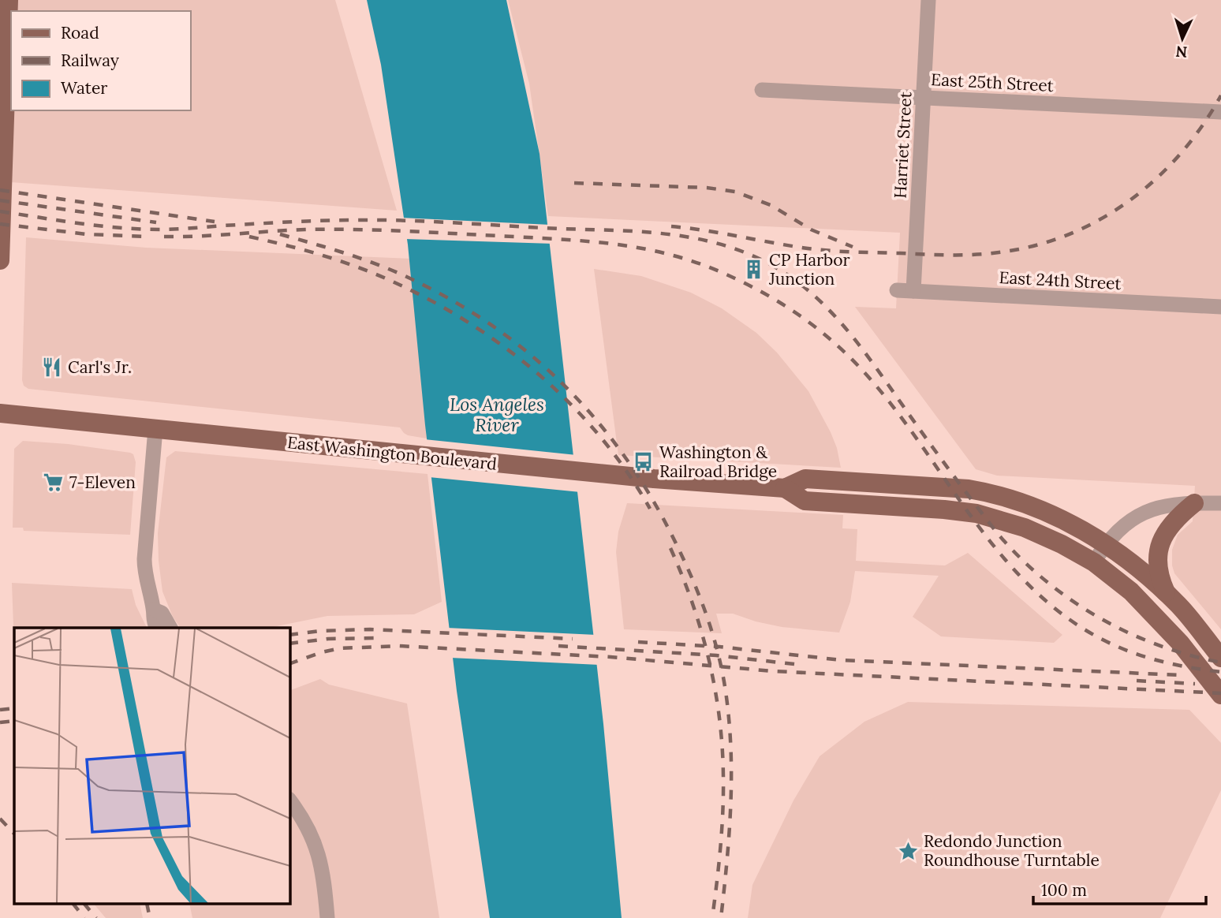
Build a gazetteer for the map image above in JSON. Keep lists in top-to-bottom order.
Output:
{
  "streets": {
    "main road": ["East Washington Boulevard"],
    "street": ["East 25th Street", "Harriet Street", "East 24th Street"]
  },
  "crossings": [
    ["East 25th Street", "Harriet Street"],
    ["Harriet Street", "East 24th Street"]
  ],
  "water": ["Los Angeles River"],
  "places": {
    "building": ["CP Harbor Junction"],
    "restaurant": ["Carl's Jr."],
    "bus stop": ["Washington & Railroad Bridge"],
    "supermarket": ["7-Eleven"],
    "place": ["Redondo Junction Roundhouse Turntable"]
  },
  "legend": ["Road", "Railway", "Water"],
  "scale_bar": "100 m",
  "north": "bottom"
}
